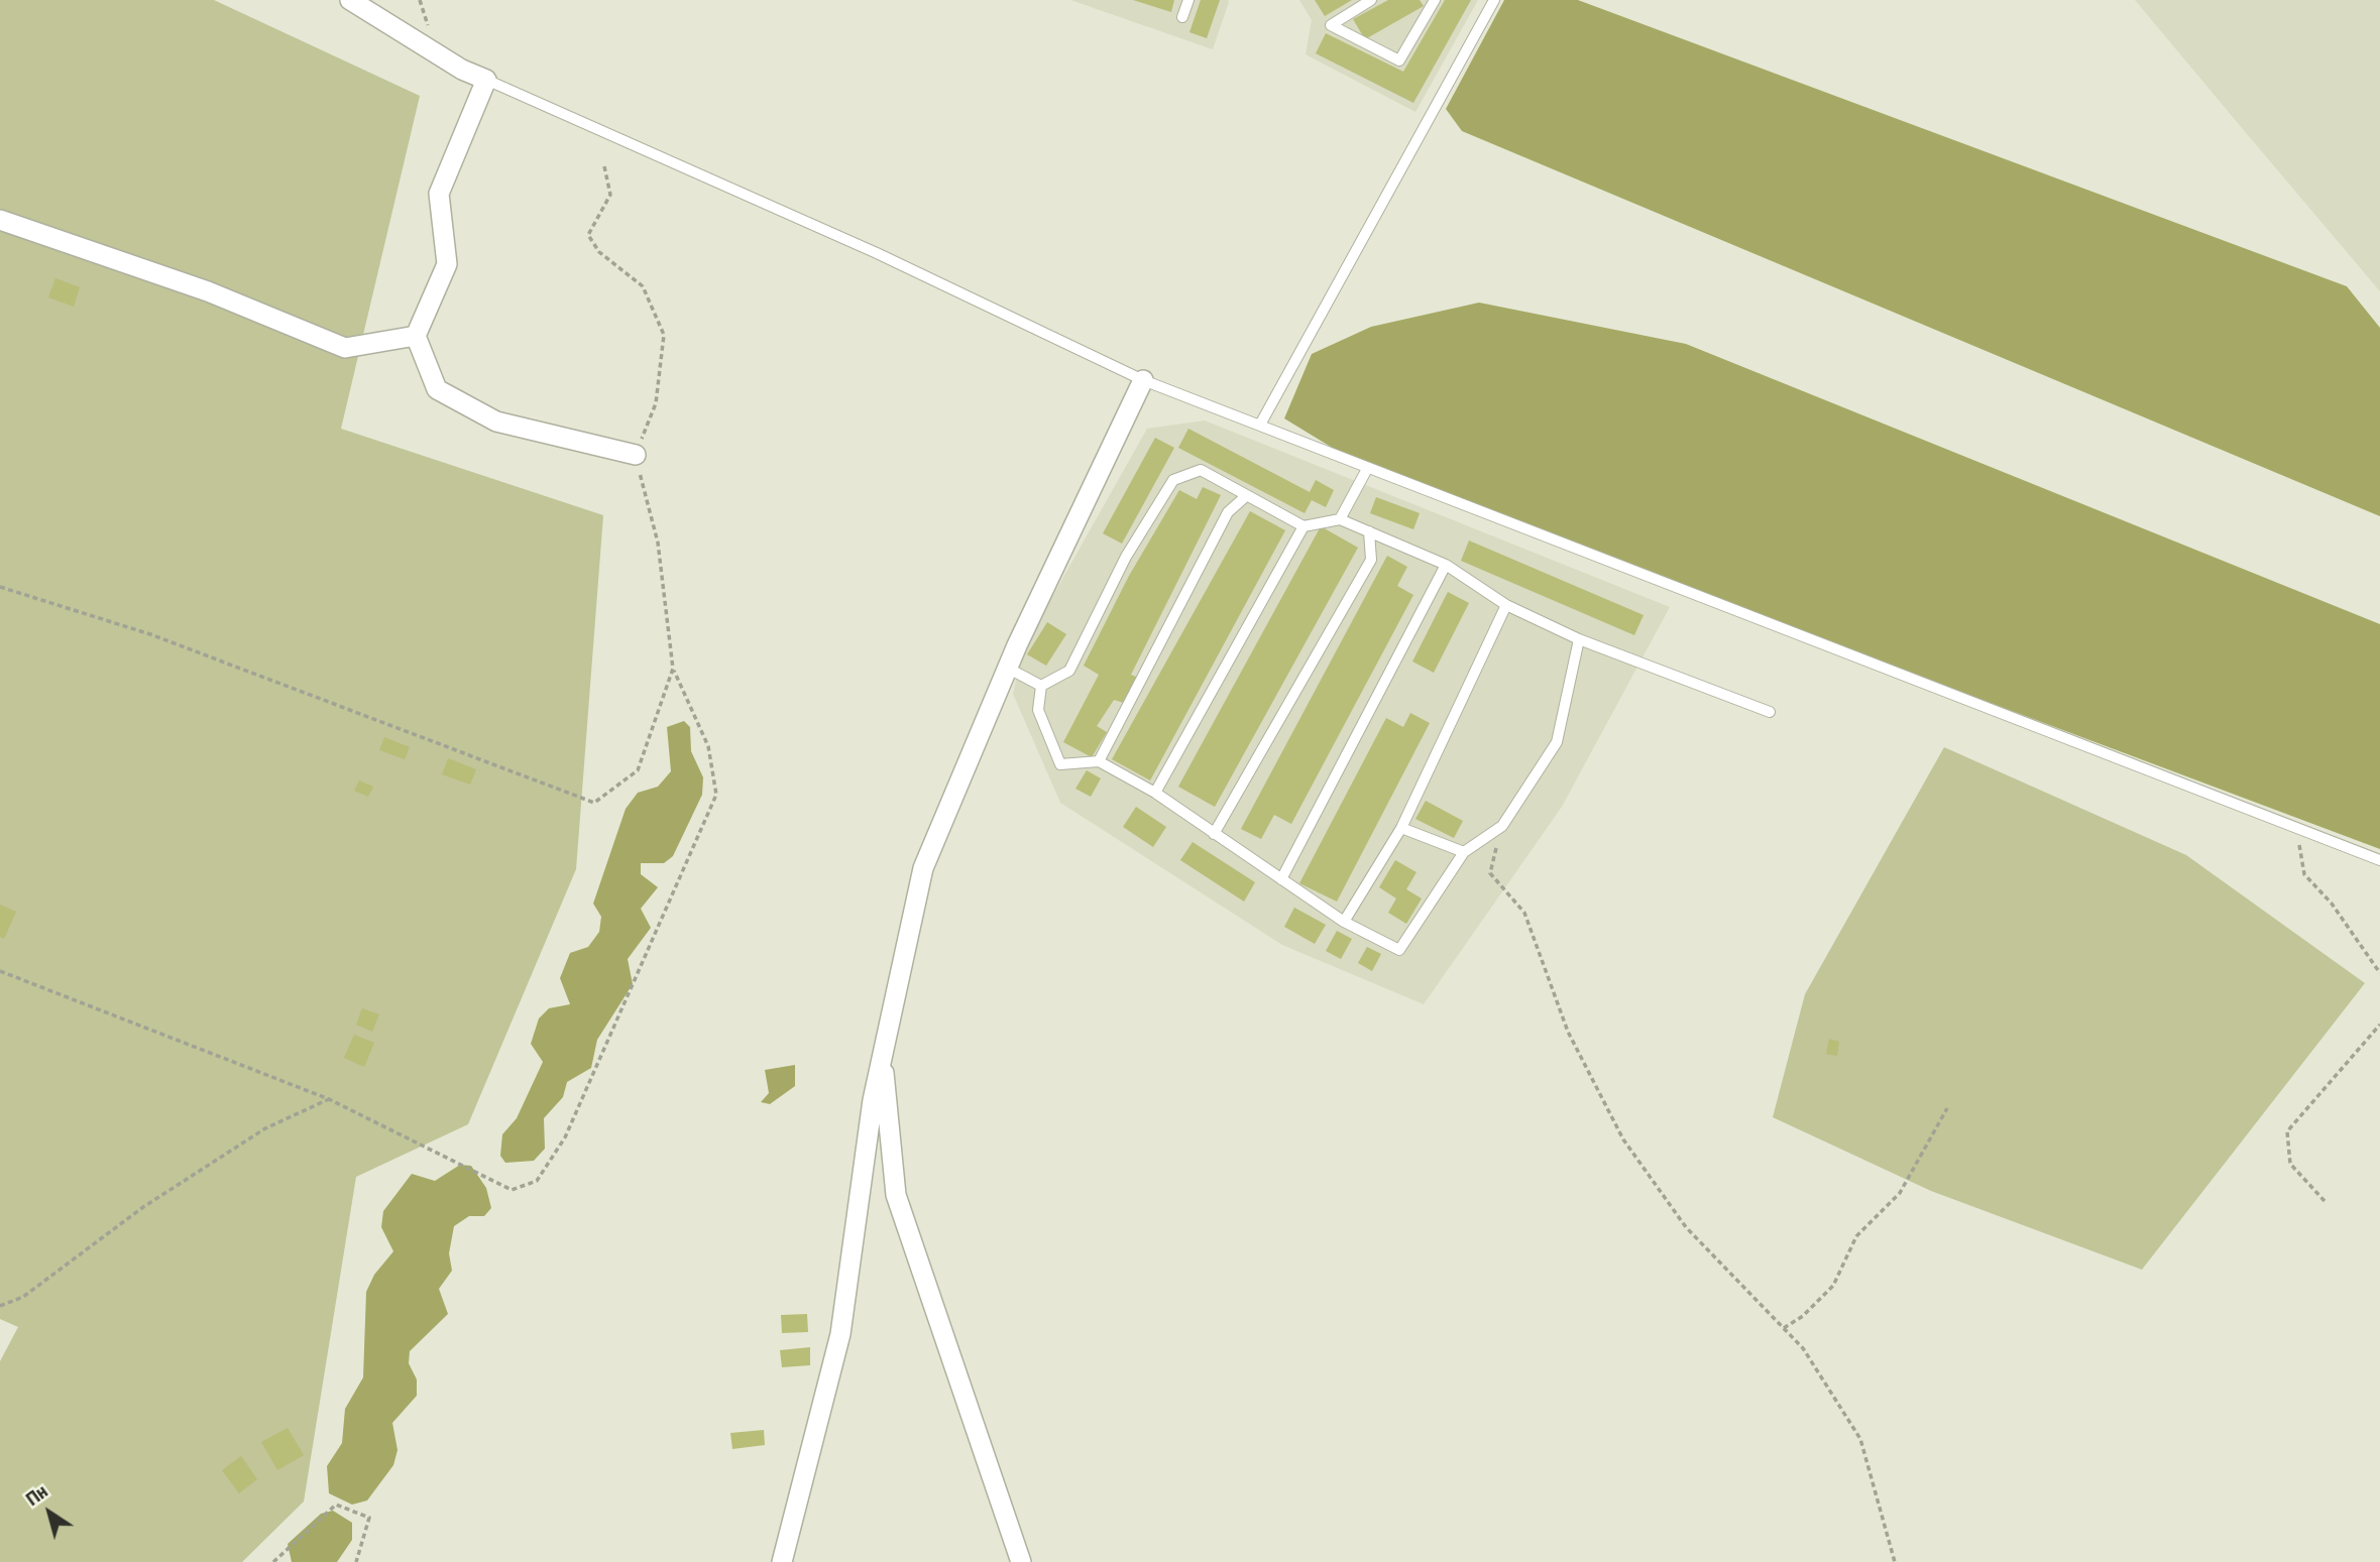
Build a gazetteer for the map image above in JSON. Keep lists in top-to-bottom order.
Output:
{
  "north": "top left"
}
